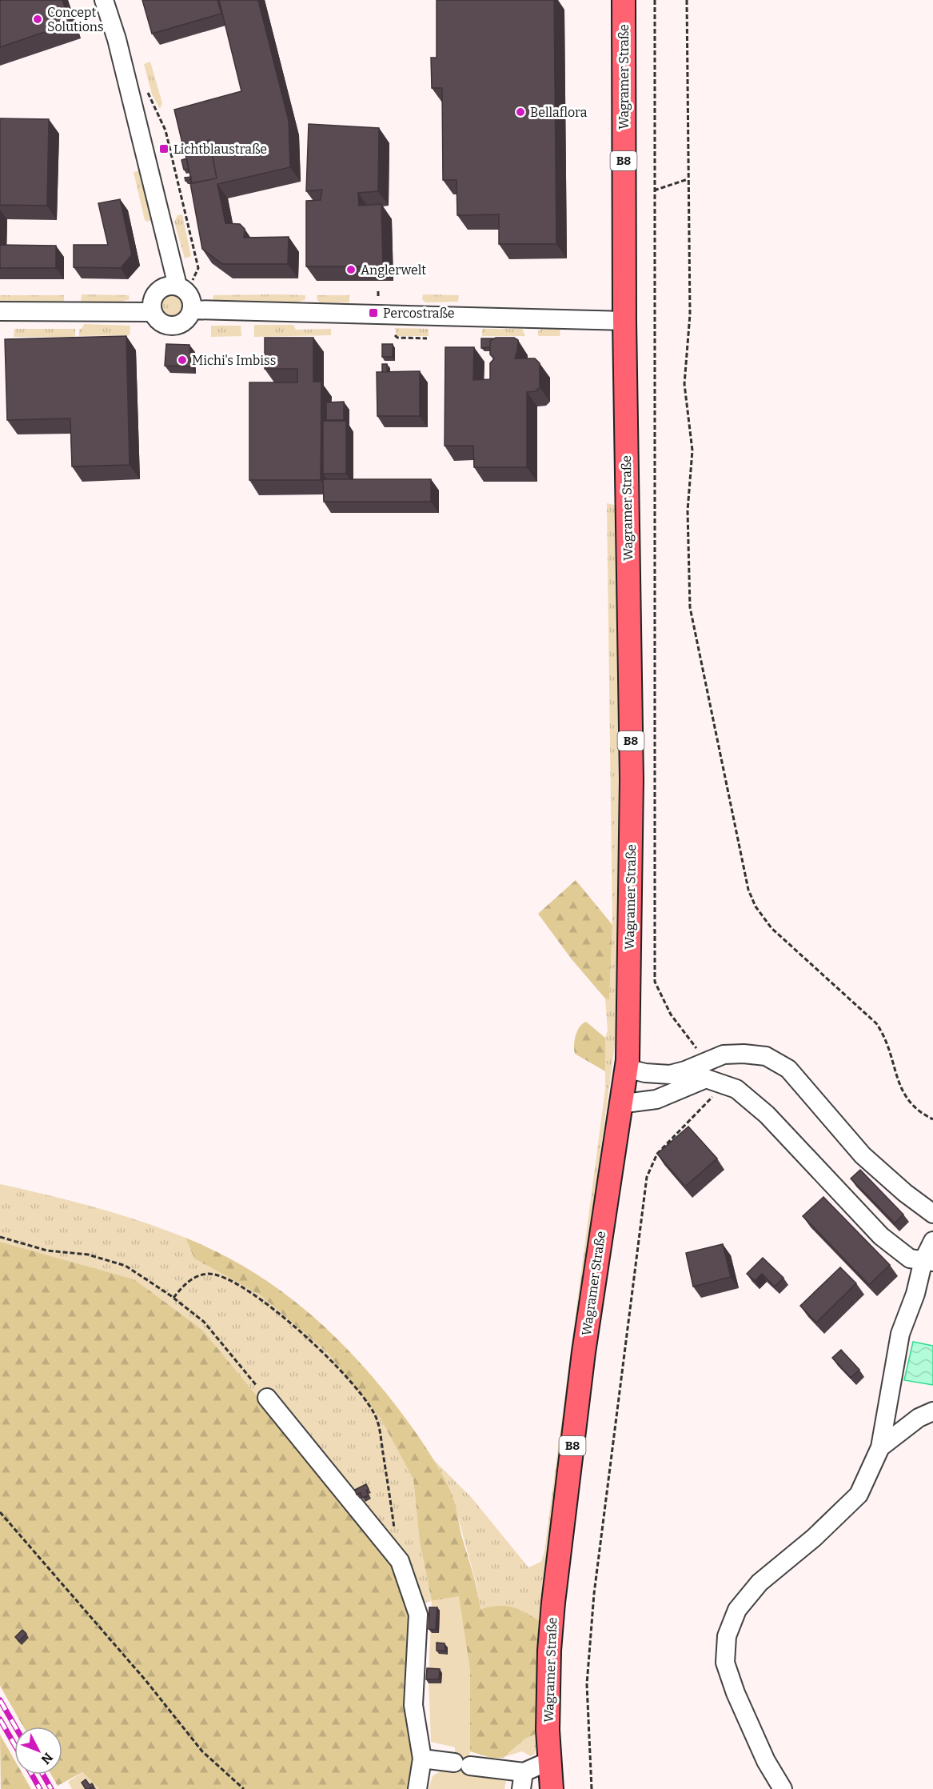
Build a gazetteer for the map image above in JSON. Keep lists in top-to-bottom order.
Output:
{
  "streets": {
    "main road": ["Wagramer Straße", "B8"]
  },
  "places": {
    "other": [
      "Concept Solutions",
      "Bellaflora",
      "Anglerwelt",
      "Michi's Imbiss"
    ],
    "transit": ["Lichtblaustraße", "Percostraße"]
  },
  "north": "bottom right"
}
